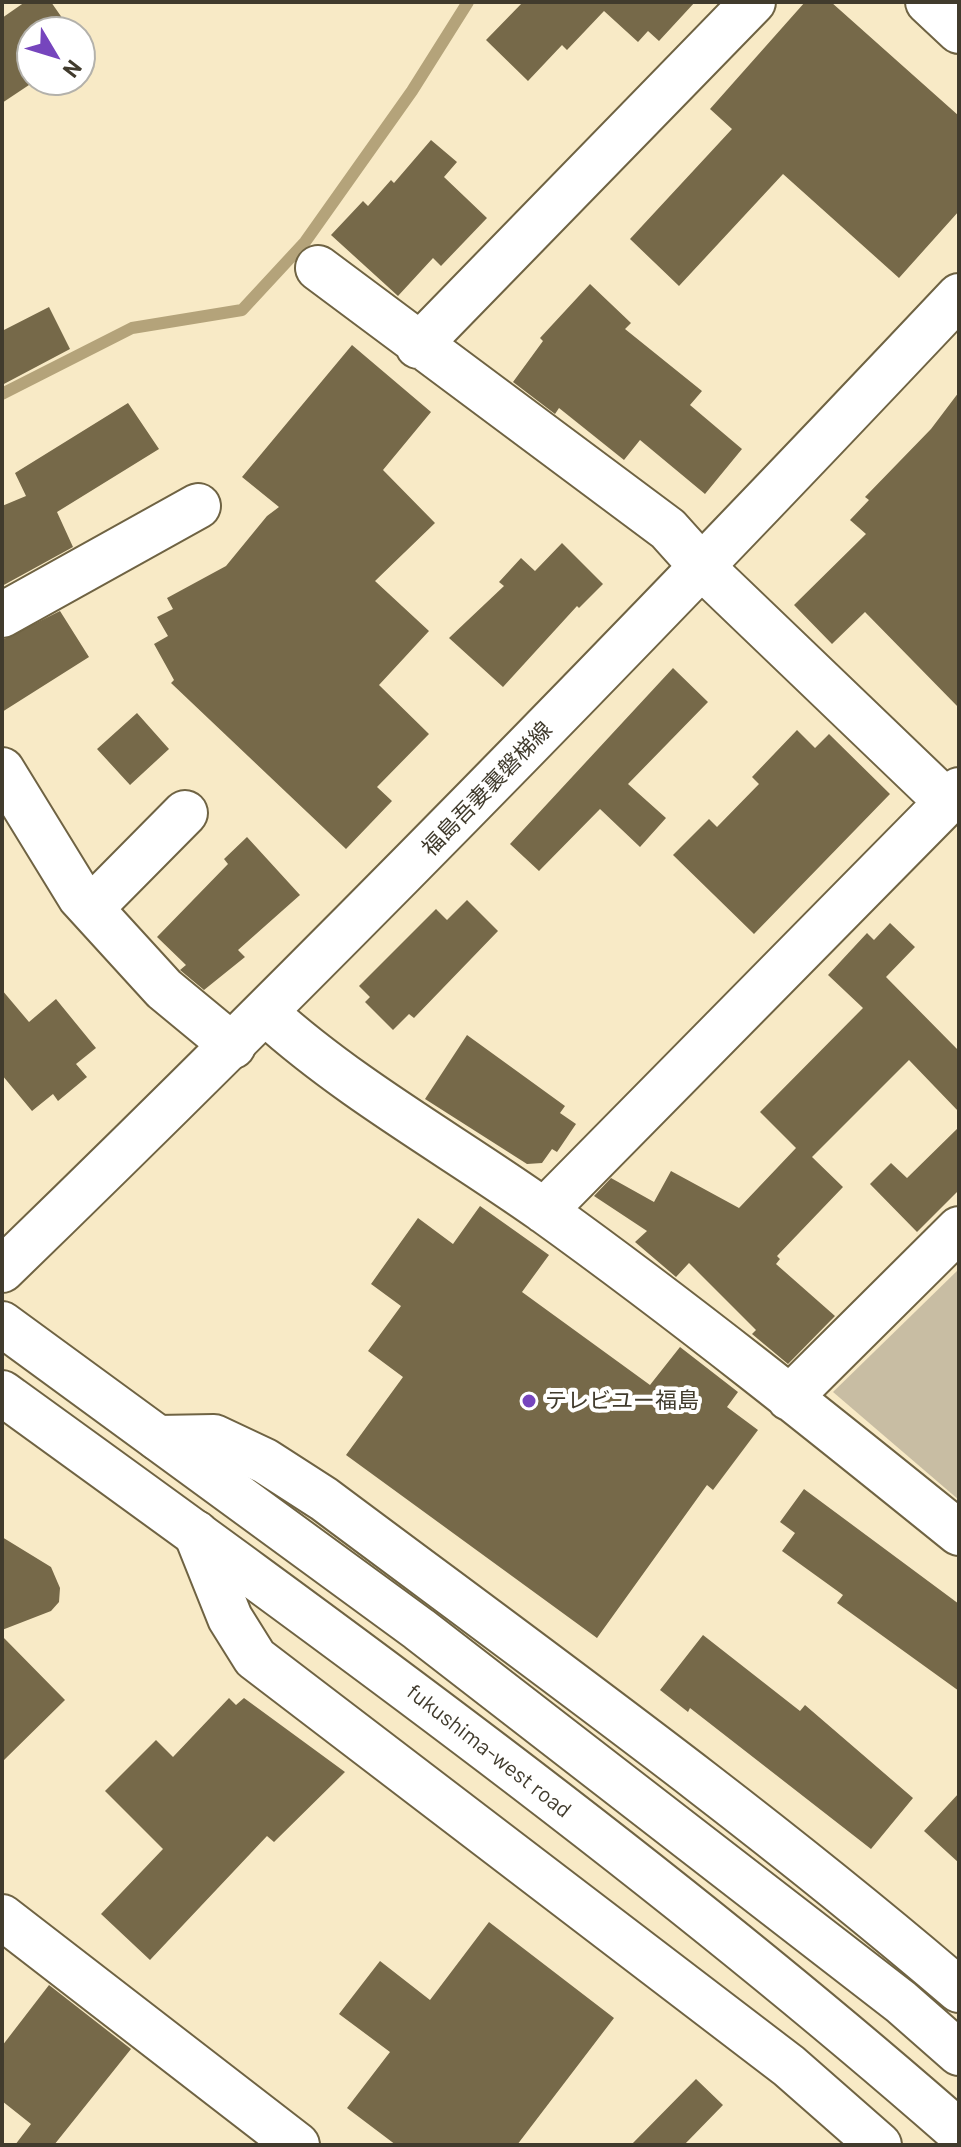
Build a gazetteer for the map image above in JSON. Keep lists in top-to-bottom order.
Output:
{
  "streets": {
    "main road": ["福島吾妻裏磐梯線", "fukushima-west road"]
  },
  "places": ["テレビユー福島"],
  "north": "bottom right"
}
